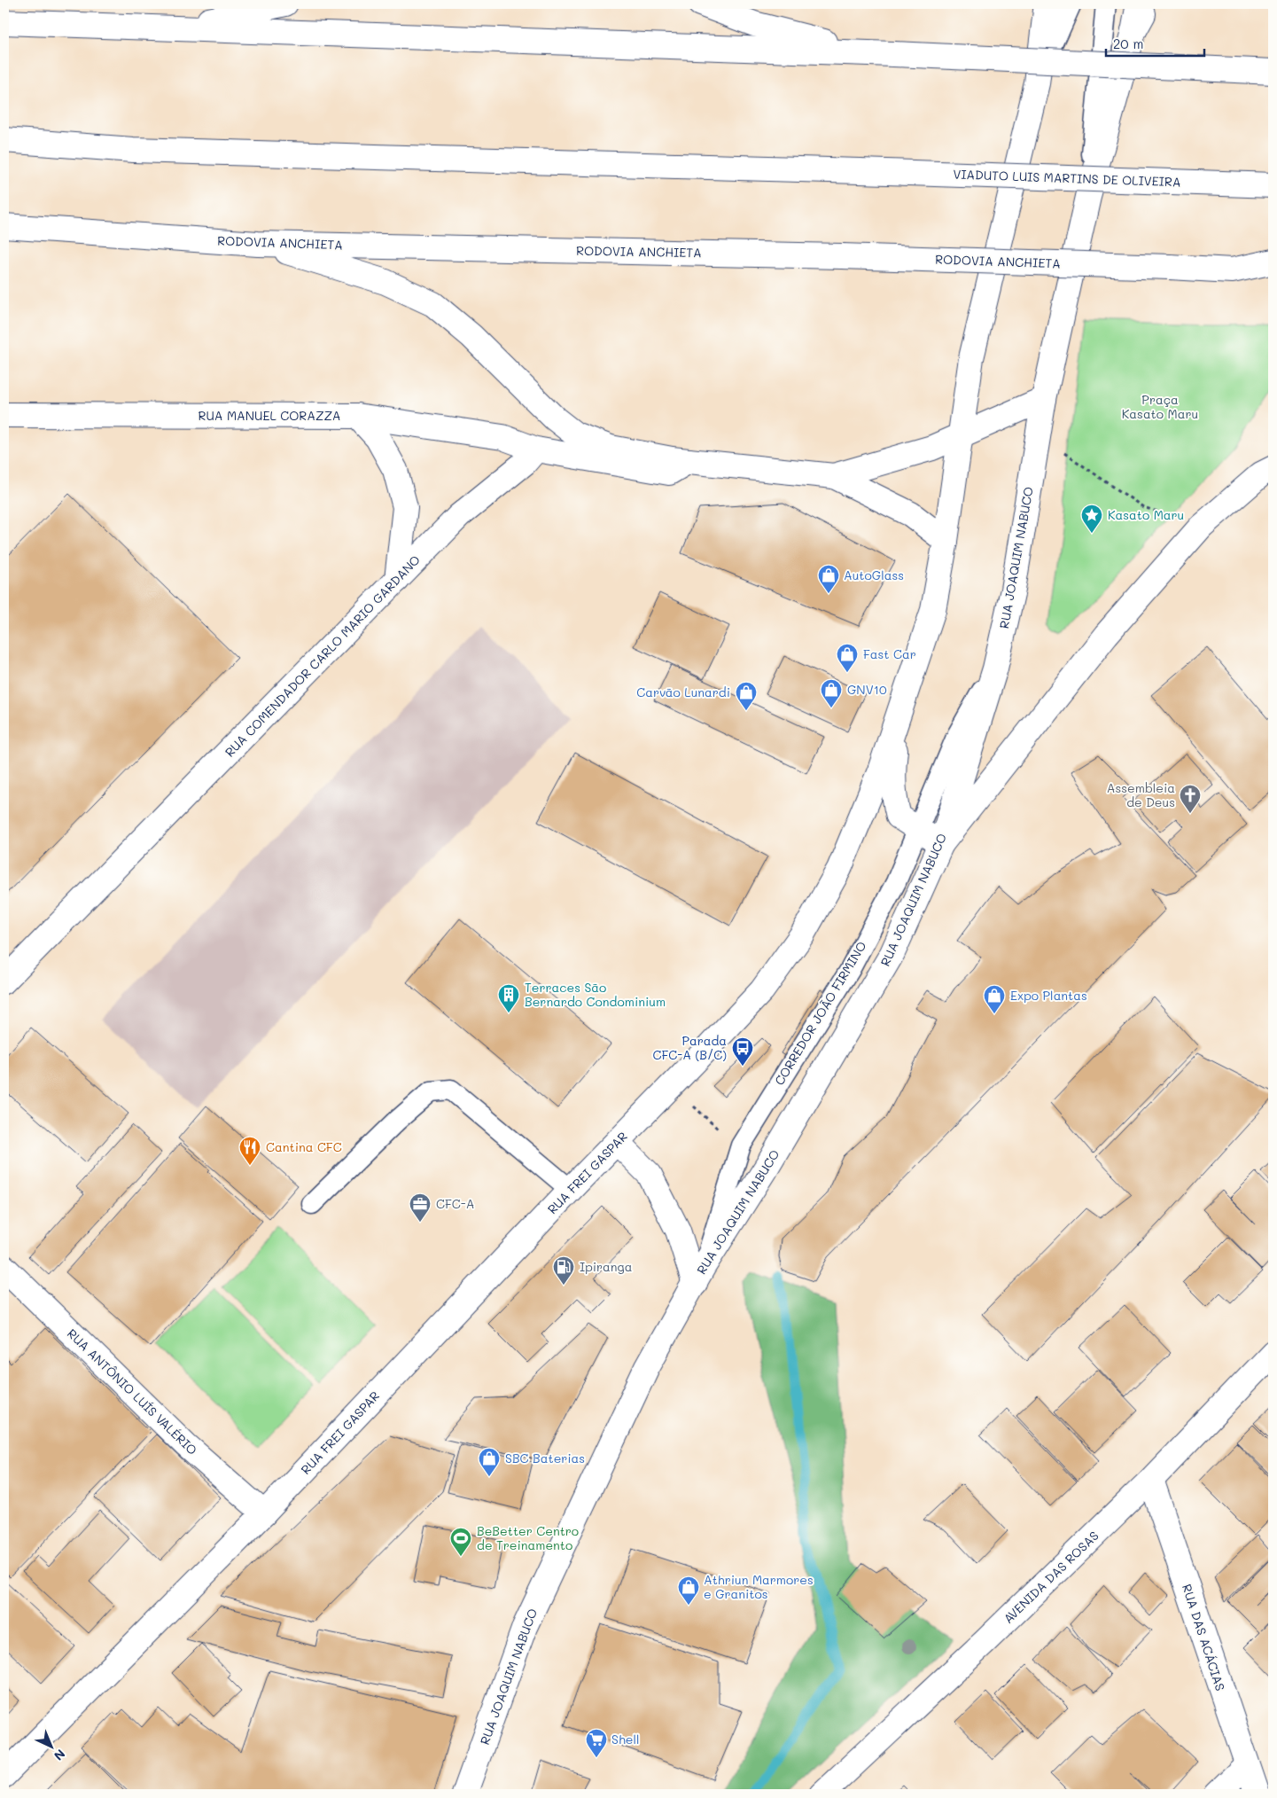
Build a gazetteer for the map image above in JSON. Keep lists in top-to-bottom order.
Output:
{
  "streets": {
    "main road": [
      "VIADUTO LUIS MARTINS DE OLIVEIRA",
      "RODOVIA ANCHIETA",
      "RUA MANUEL CORAZZA",
      "RUA JOAQUIM NABUCO",
      "RUA COMENDADOR CARLO MARIO GARDANO",
      "RUA FREI GASPAR",
      "RUA ANTÔNIO LUÍS VALÉRIO",
      "AVENIDA DAS ROSAS",
      "RUA DAS ACÁCIAS"
    ],
    "lane": ["CORREDOR JOÃO FIRMINO"]
  },
  "crossings": [
    ["RUA MANUEL CORAZZA", "RUA COMENDADOR CARLO MARIO GARDANO"],
    ["RUA JOAQUIM NABUCO", "CORREDOR JOÃO FIRMINO"],
    ["RUA FREI GASPAR", "RUA ANTÔNIO LUÍS VALÉRIO"],
    ["AVENIDA DAS ROSAS", "RUA DAS ACÁCIAS"]
  ],
  "parks": ["Praça Kasato Maru"],
  "places": {
    "place": ["Kasato Maru"],
    "shop": [
      "AutoGlass",
      "Fast Car",
      "GNV10",
      "Carvão Lunardi",
      "Expo Plantas",
      "SBC Baterias",
      "Athriun Marmores e Granitos"
    ],
    "church": ["Assembleia de Deus"],
    "building": ["Terraces São Bernardo Condominium"],
    "bus stop": ["Parada CFC-A (B/C)"],
    "restaurant": ["Cantina CFC"],
    "office": ["CFC-A"],
    "fuel station": ["Ipiranga"],
    "sports": ["BeBetter Centro de Treinamento"],
    "supermarket": ["Shell"]
  },
  "scale_bar": "20 m",
  "north": "bottom right"
}
